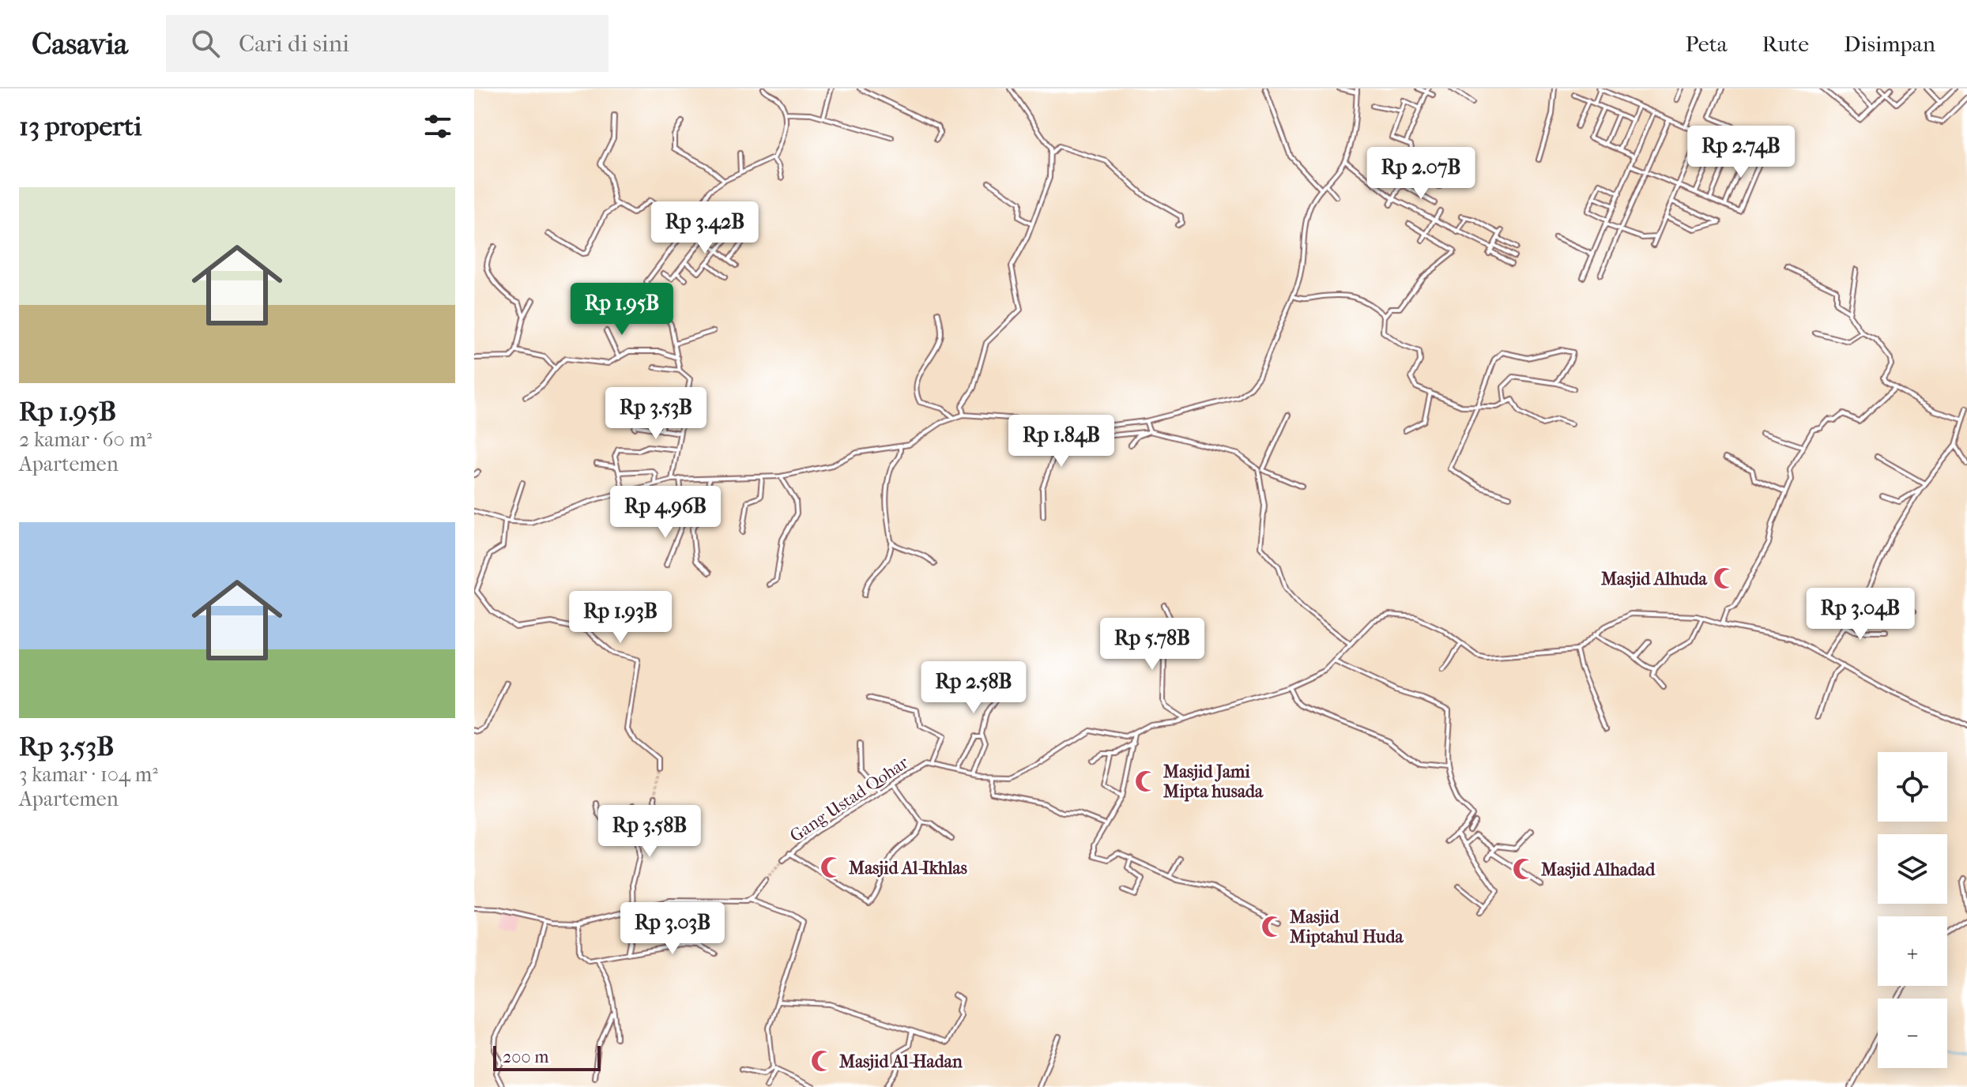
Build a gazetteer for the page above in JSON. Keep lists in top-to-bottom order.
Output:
{
  "streets": {
    "street": ["Gang Ustad Qohar"]
  },
  "places": {
    "mosque": [
      "Masjid Alhuda",
      "Masjid Jami Mipta husada",
      "Masjid Al-Ikhlas",
      "Masjid Alhadad",
      "Masjid Miptahul Huda",
      "Masjid Al-Hadan"
    ]
  },
  "scale_bar": "200 m",
  "page": {
    "header": "Casavia",
    "search": "Cari di sini",
    "nav": ["Peta", "Rute", "Disimpan"],
    "heading": "13 properti",
    "price": [
      "Rp 2.74B",
      "Rp 2.07B",
      "Rp 3.42B",
      "Rp 1.95B",
      "Rp 3.53B",
      "Rp 1.84B",
      "Rp 4.96B",
      "Rp 3.04B",
      "Rp 1.93B",
      "Rp 5.78B",
      "Rp 2.58B",
      "Rp 3.58B",
      "Rp 3.03B"
    ],
    "list": [
      {
        "name": "Rp 1.95B",
        "note": "2 kamar · 60 m² · Apartemen"
      },
      {
        "name": "Rp 3.53B",
        "note": "3 kamar · 104 m² · Apartemen"
      }
    ],
    "map_buttons": ["+", "−"],
    "scale": "200 m"
  }
}
